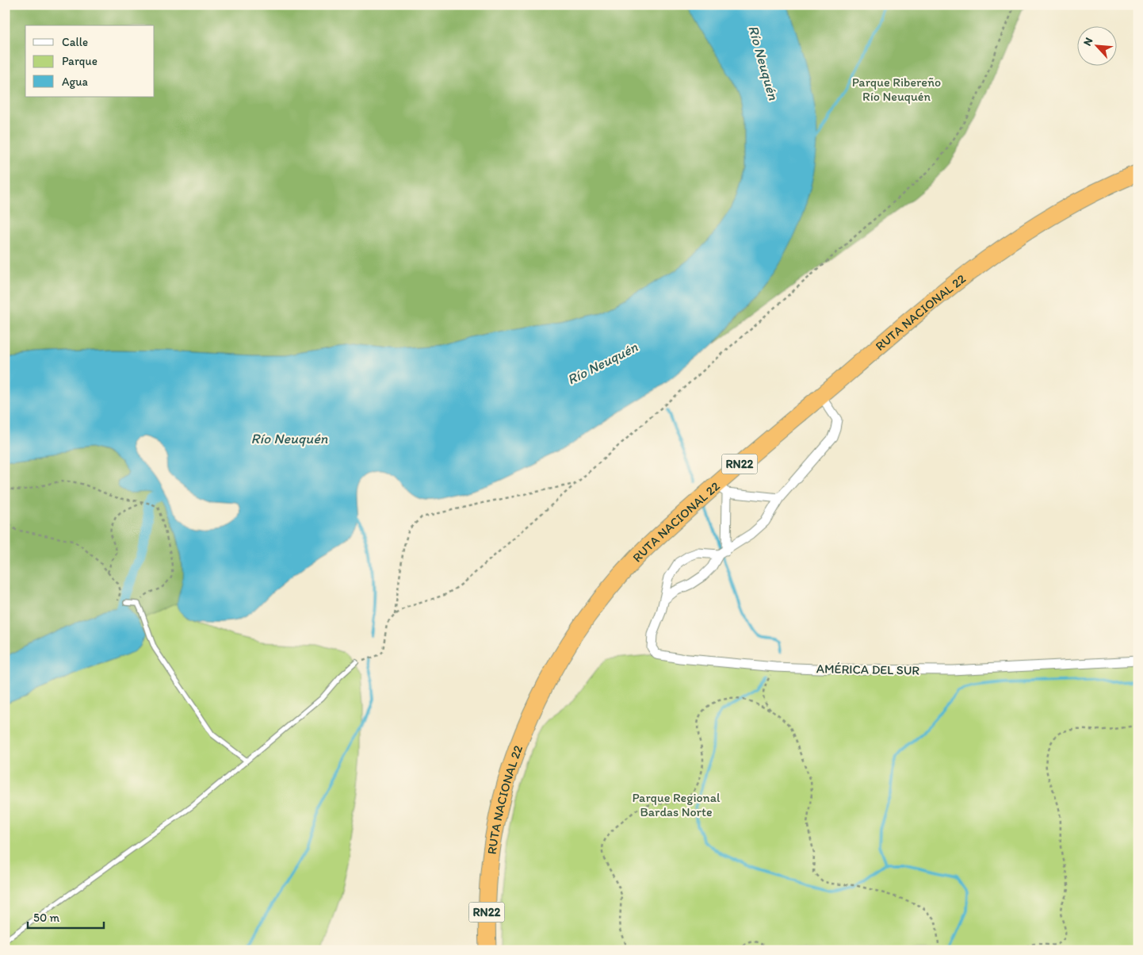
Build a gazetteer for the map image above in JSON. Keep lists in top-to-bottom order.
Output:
{
  "streets": {
    "highway": ["RUTA NACIONAL 22", "RN22"],
    "street": ["AMÉRICA DEL SUR"]
  },
  "water": ["Río Neuquén"],
  "parks": ["Parque Ribereño Río Neuquén", "Parque Regional Bardas Norte"],
  "legend": ["Calle", "Parque", "Agua"],
  "scale_bar": "50 m",
  "north": "top left"
}
